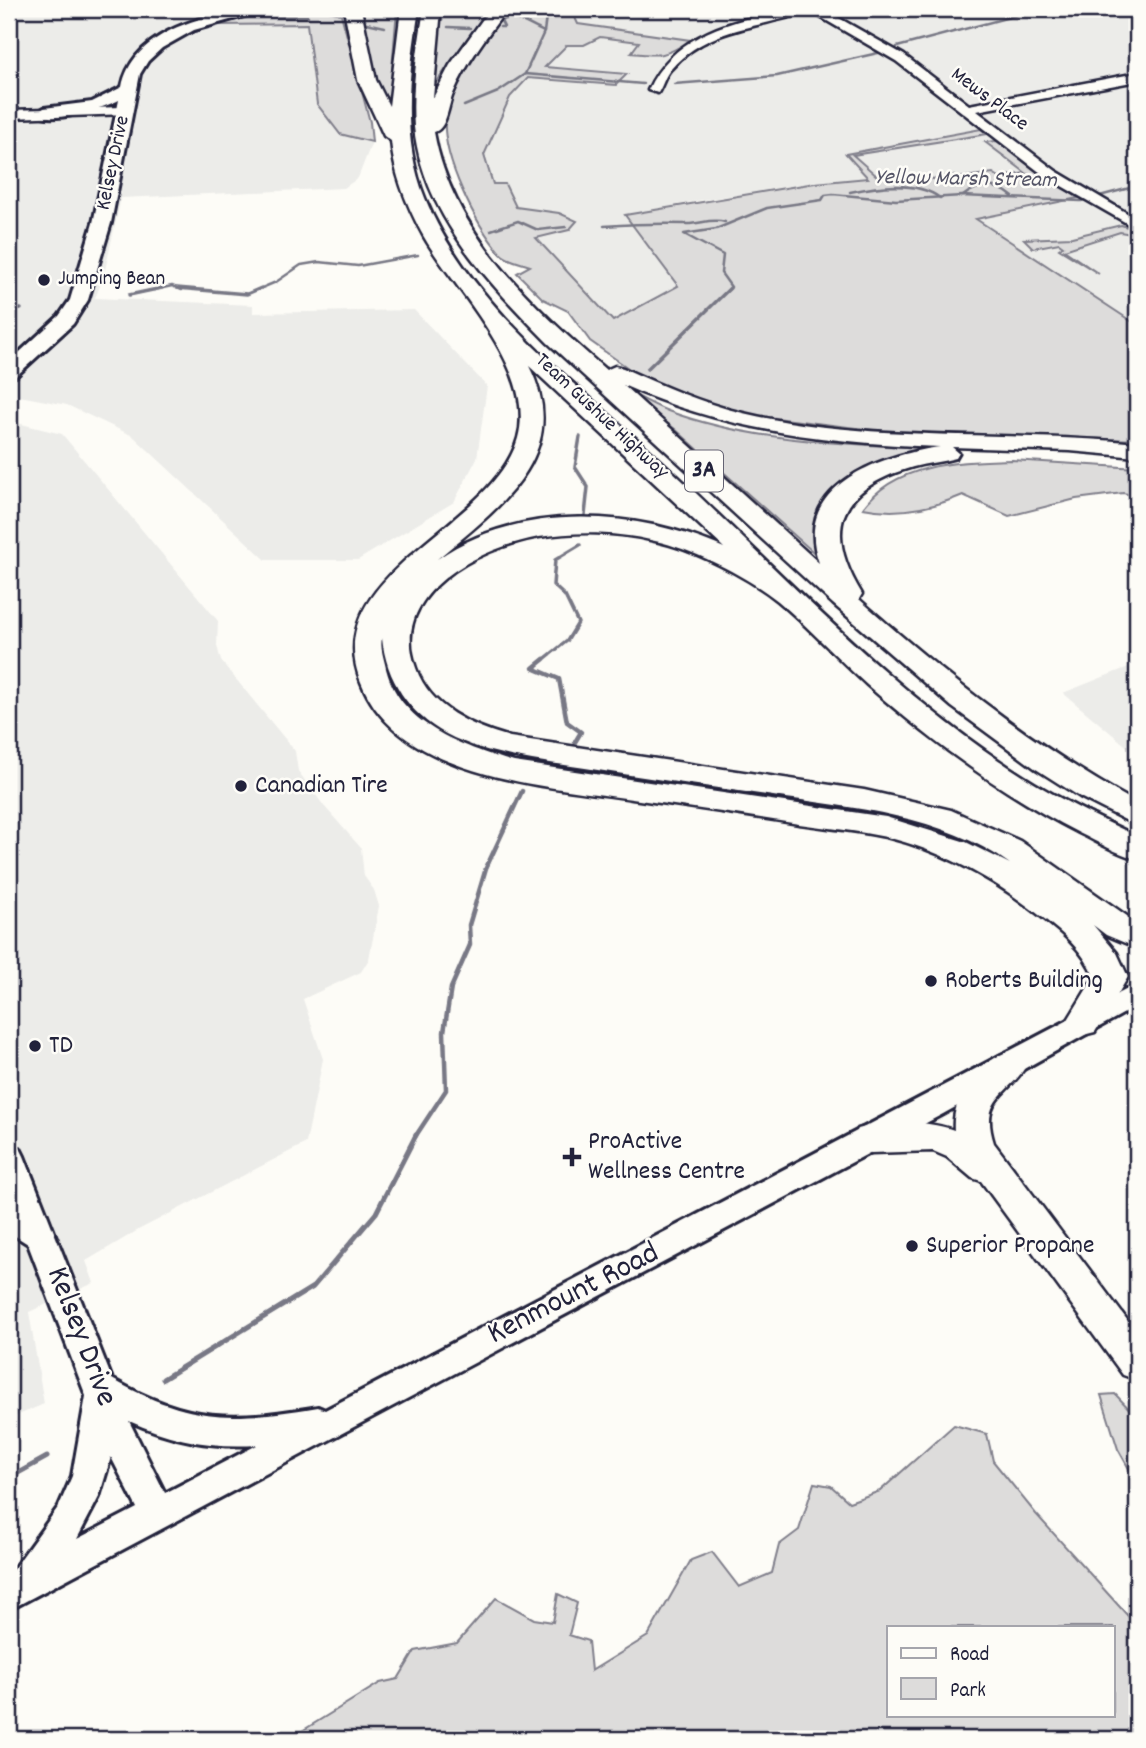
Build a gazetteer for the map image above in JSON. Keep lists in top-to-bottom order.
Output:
{
  "streets": {
    "highway": ["Team Gushue Highway", "3A"],
    "main road": ["Kelsey Drive", "Kenmount Road"],
    "street": ["Mews Place"]
  },
  "crossings": [
    ["Kelsey Drive", "Kenmount Road"]
  ],
  "water": ["Yellow Marsh Stream"],
  "places": {
    "other": [
      "Jumping Bean",
      "Canadian Tire",
      "Roberts Building",
      "TD",
      "Superior Propane"
    ],
    "health": ["ProActive Wellness Centre"]
  },
  "legend": ["Road", "Park"]
}
